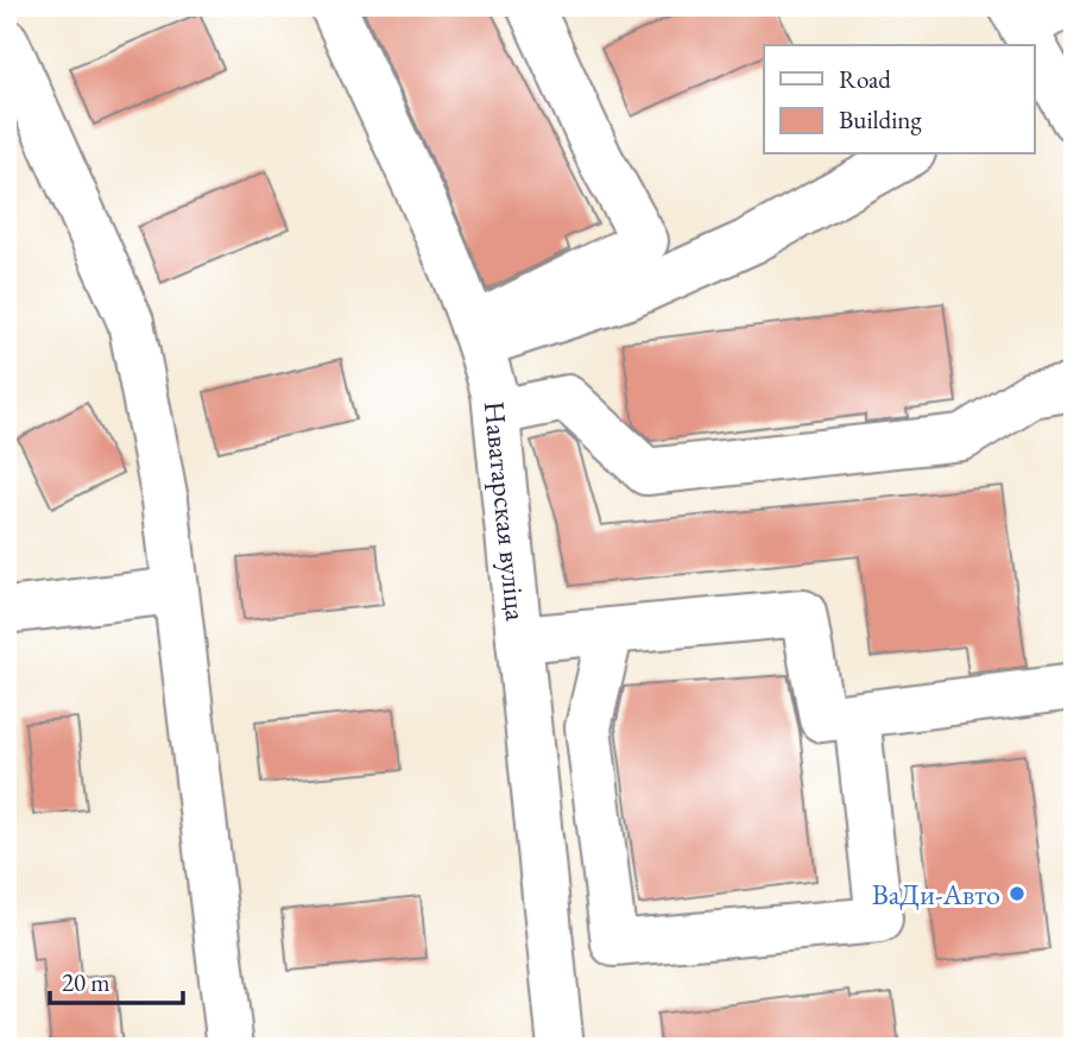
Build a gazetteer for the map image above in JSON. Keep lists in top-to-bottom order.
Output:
{
  "streets": {
    "street": ["Наватарская вуліца"]
  },
  "places": ["ВаДи-Авто"],
  "legend": ["Road", "Building"],
  "scale_bar": "20 m"
}
